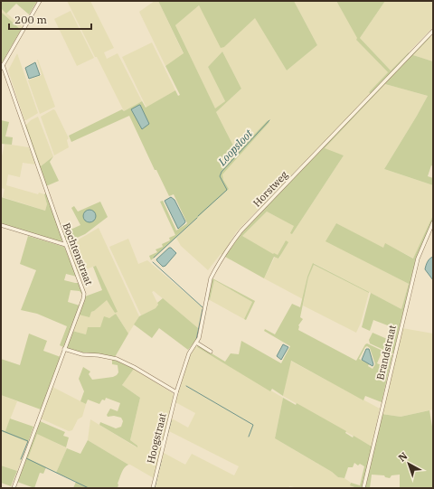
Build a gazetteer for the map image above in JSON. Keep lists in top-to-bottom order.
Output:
{
  "streets": {
    "street": [
      "Horstweg",
      "Bochtenstraat",
      "Brandstraat",
      "Hoogstraat"
    ]
  },
  "crossings": [
    ["Horstweg", "Hoogstraat"]
  ],
  "water": ["Loopsloot"],
  "scale_bar": "200 m",
  "north": "top left"
}
